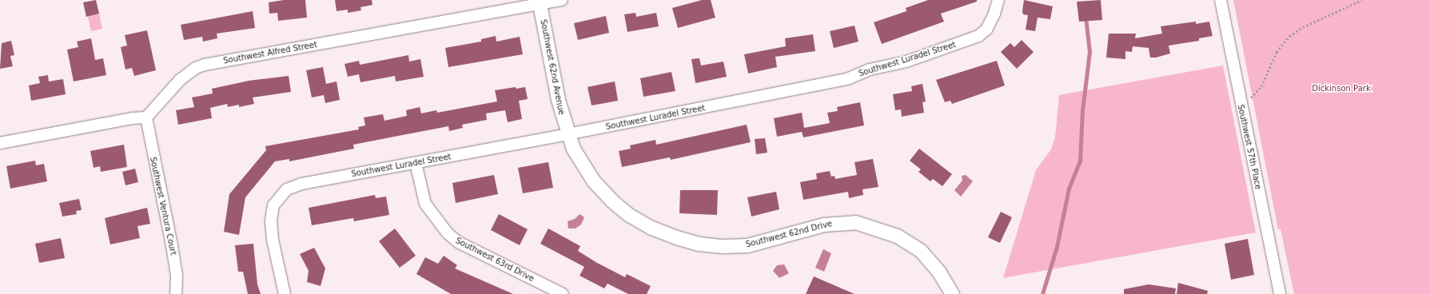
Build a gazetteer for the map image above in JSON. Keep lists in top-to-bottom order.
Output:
{
  "streets": {
    "street": [
      "Southwest Alfred Street",
      "Southwest Luradel Street",
      "Southwest 62nd Avenue",
      "Southwest 57th Place",
      "Southwest Ventura Court",
      "Southwest 62nd Drive",
      "Southwest 63rd Drive"
    ]
  },
  "crossings": [
    ["Southwest Alfred Street", "Southwest 62nd Avenue"],
    ["Southwest Alfred Street", "Southwest Ventura Court"],
    ["Southwest Luradel Street", "Southwest 62nd Avenue"],
    ["Southwest Luradel Street", "Southwest 62nd Drive"],
    ["Southwest Luradel Street", "Southwest 63rd Drive"],
    ["Southwest 62nd Avenue", "Southwest 62nd Drive"]
  ],
  "parks": ["Dickinson Park"]
}
